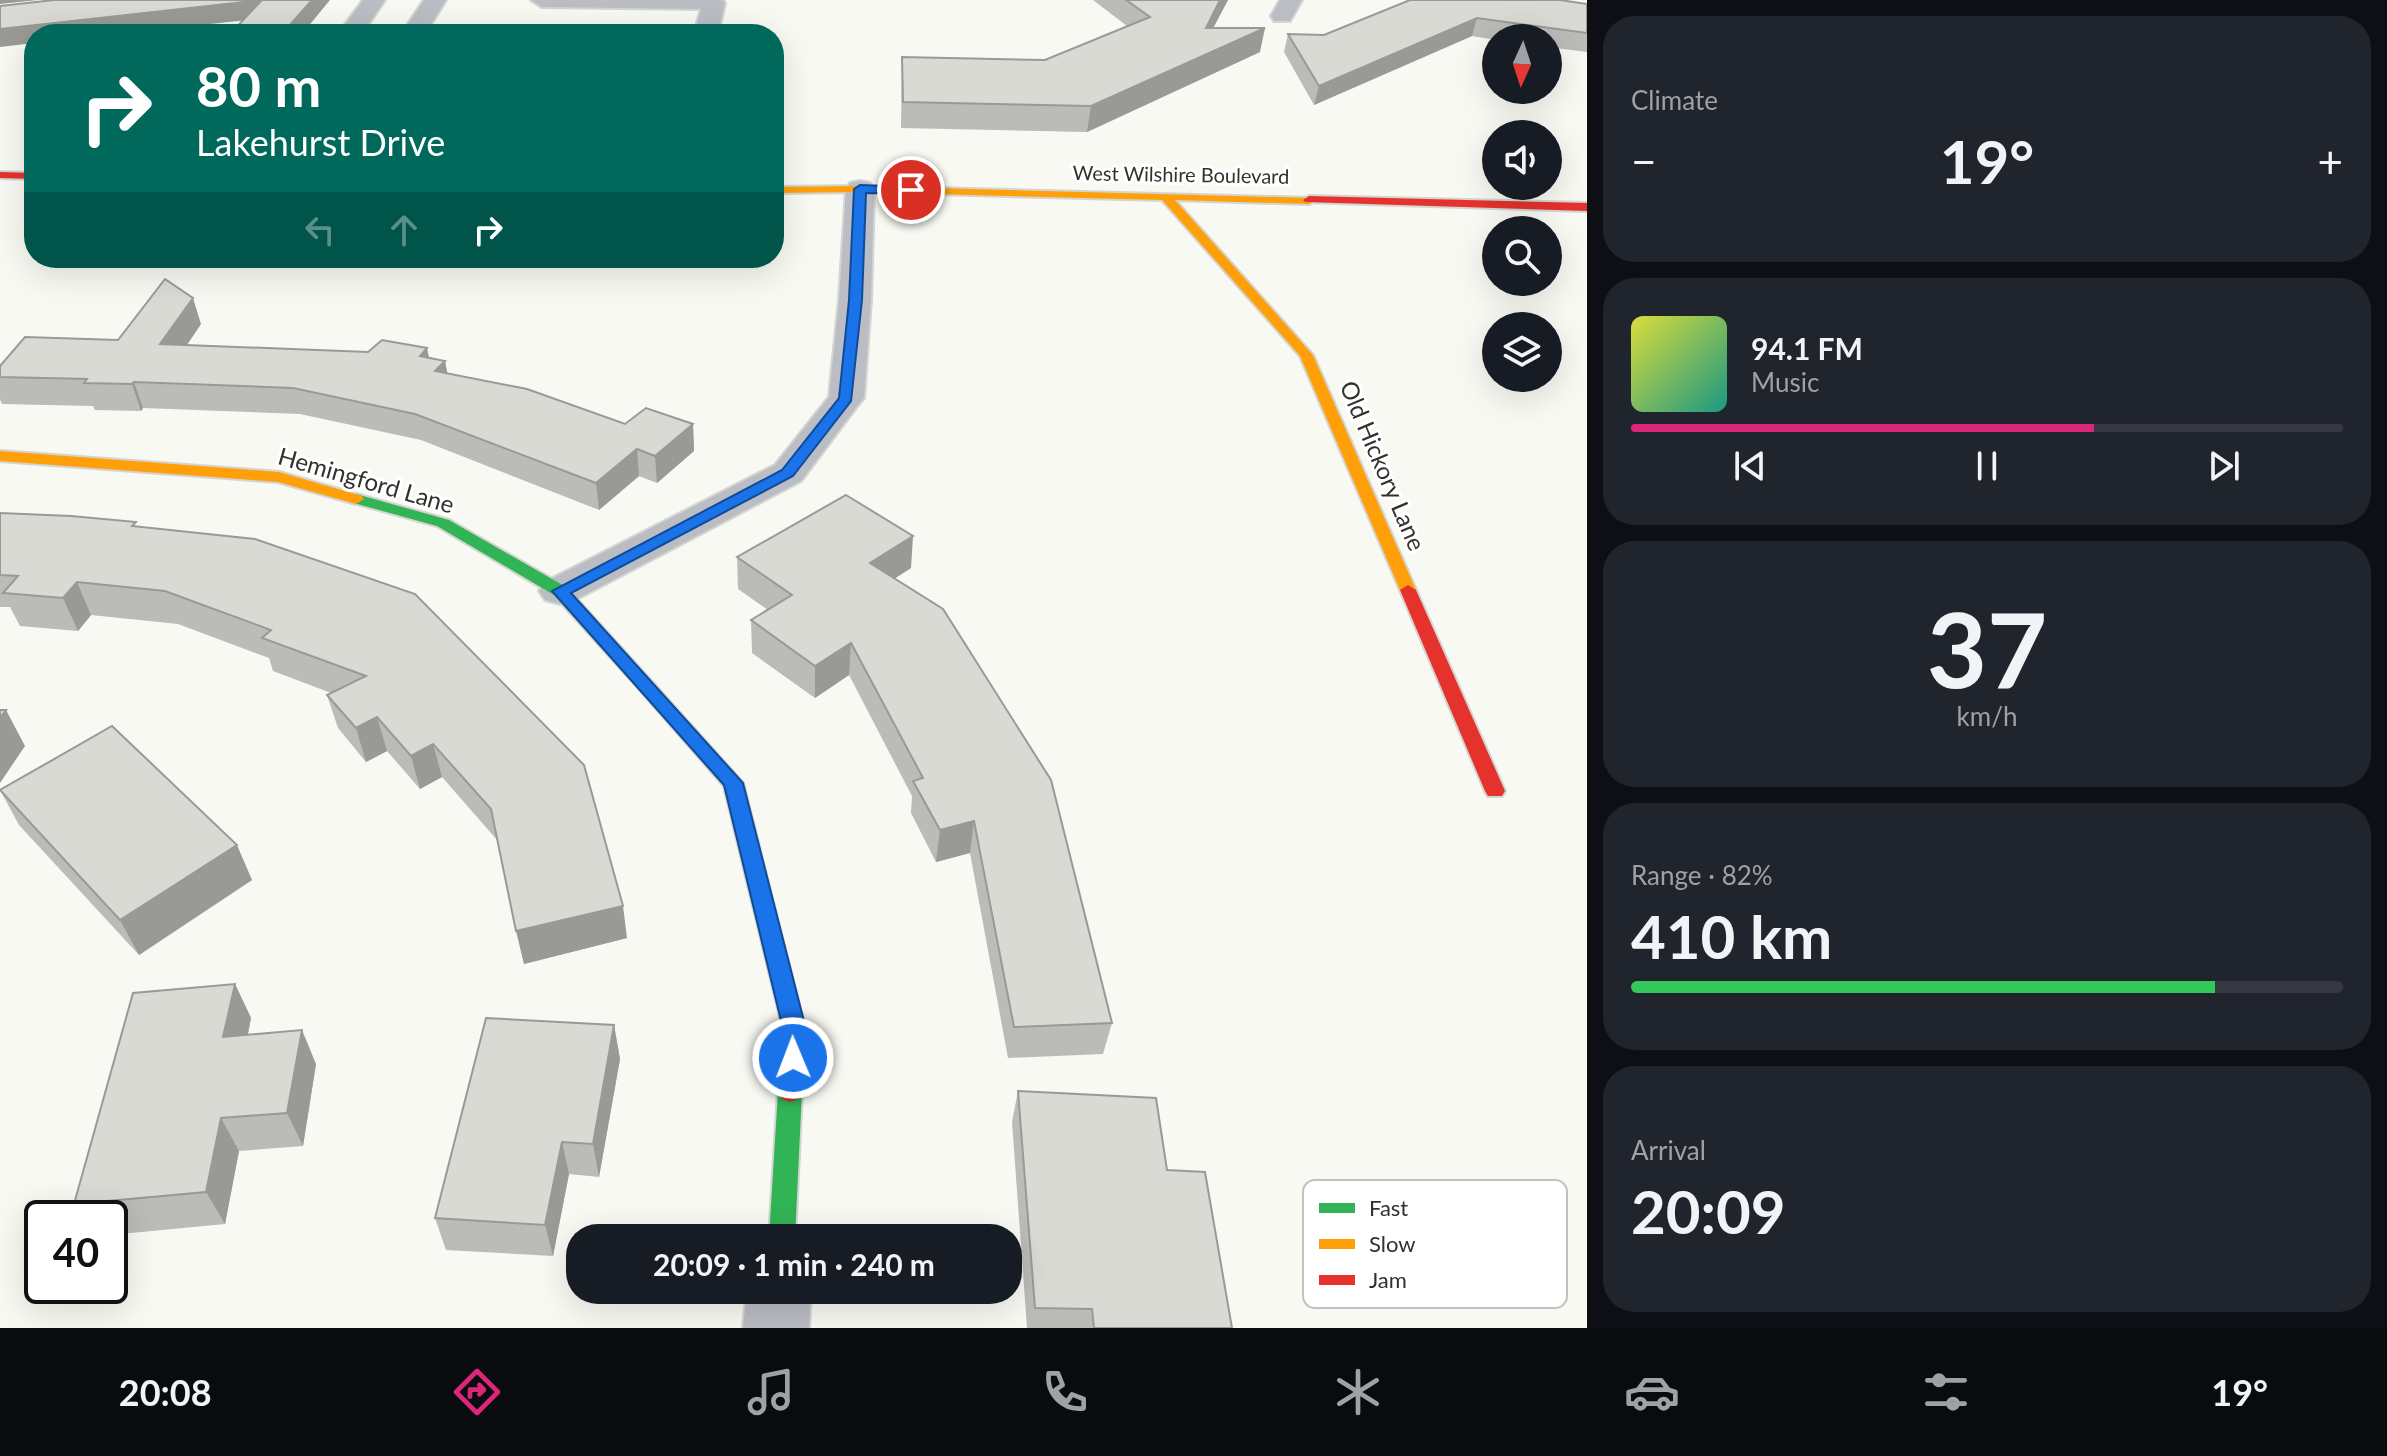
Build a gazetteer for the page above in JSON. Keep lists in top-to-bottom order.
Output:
{
  "streets": {
    "street": ["West Wilshire Boulevard", "Old Hickory Lane", "Hemingford Lane"]
  },
  "crossings": [
    ["West Wilshire Boulevard", "Old Hickory Lane"]
  ],
  "legend": ["Fast", "Slow", "Jam"],
  "north": "bottom",
  "page": {
    "tile": [
      "Climate",
      ["37", "km/h"],
      ["Range · 82%", "410 km"],
      ["Arrival", "20:09"]
    ],
    "turn": ["80 m", "Lakehurst Drive"],
    "heat": ["−", "19°", "+"],
    "song": ["94.1 FM", "Music"],
    "limit": "40",
    "trip": "20:09 · 1 min · 240 m",
    "tabs": ["20:08", "19°"]
  }
}
